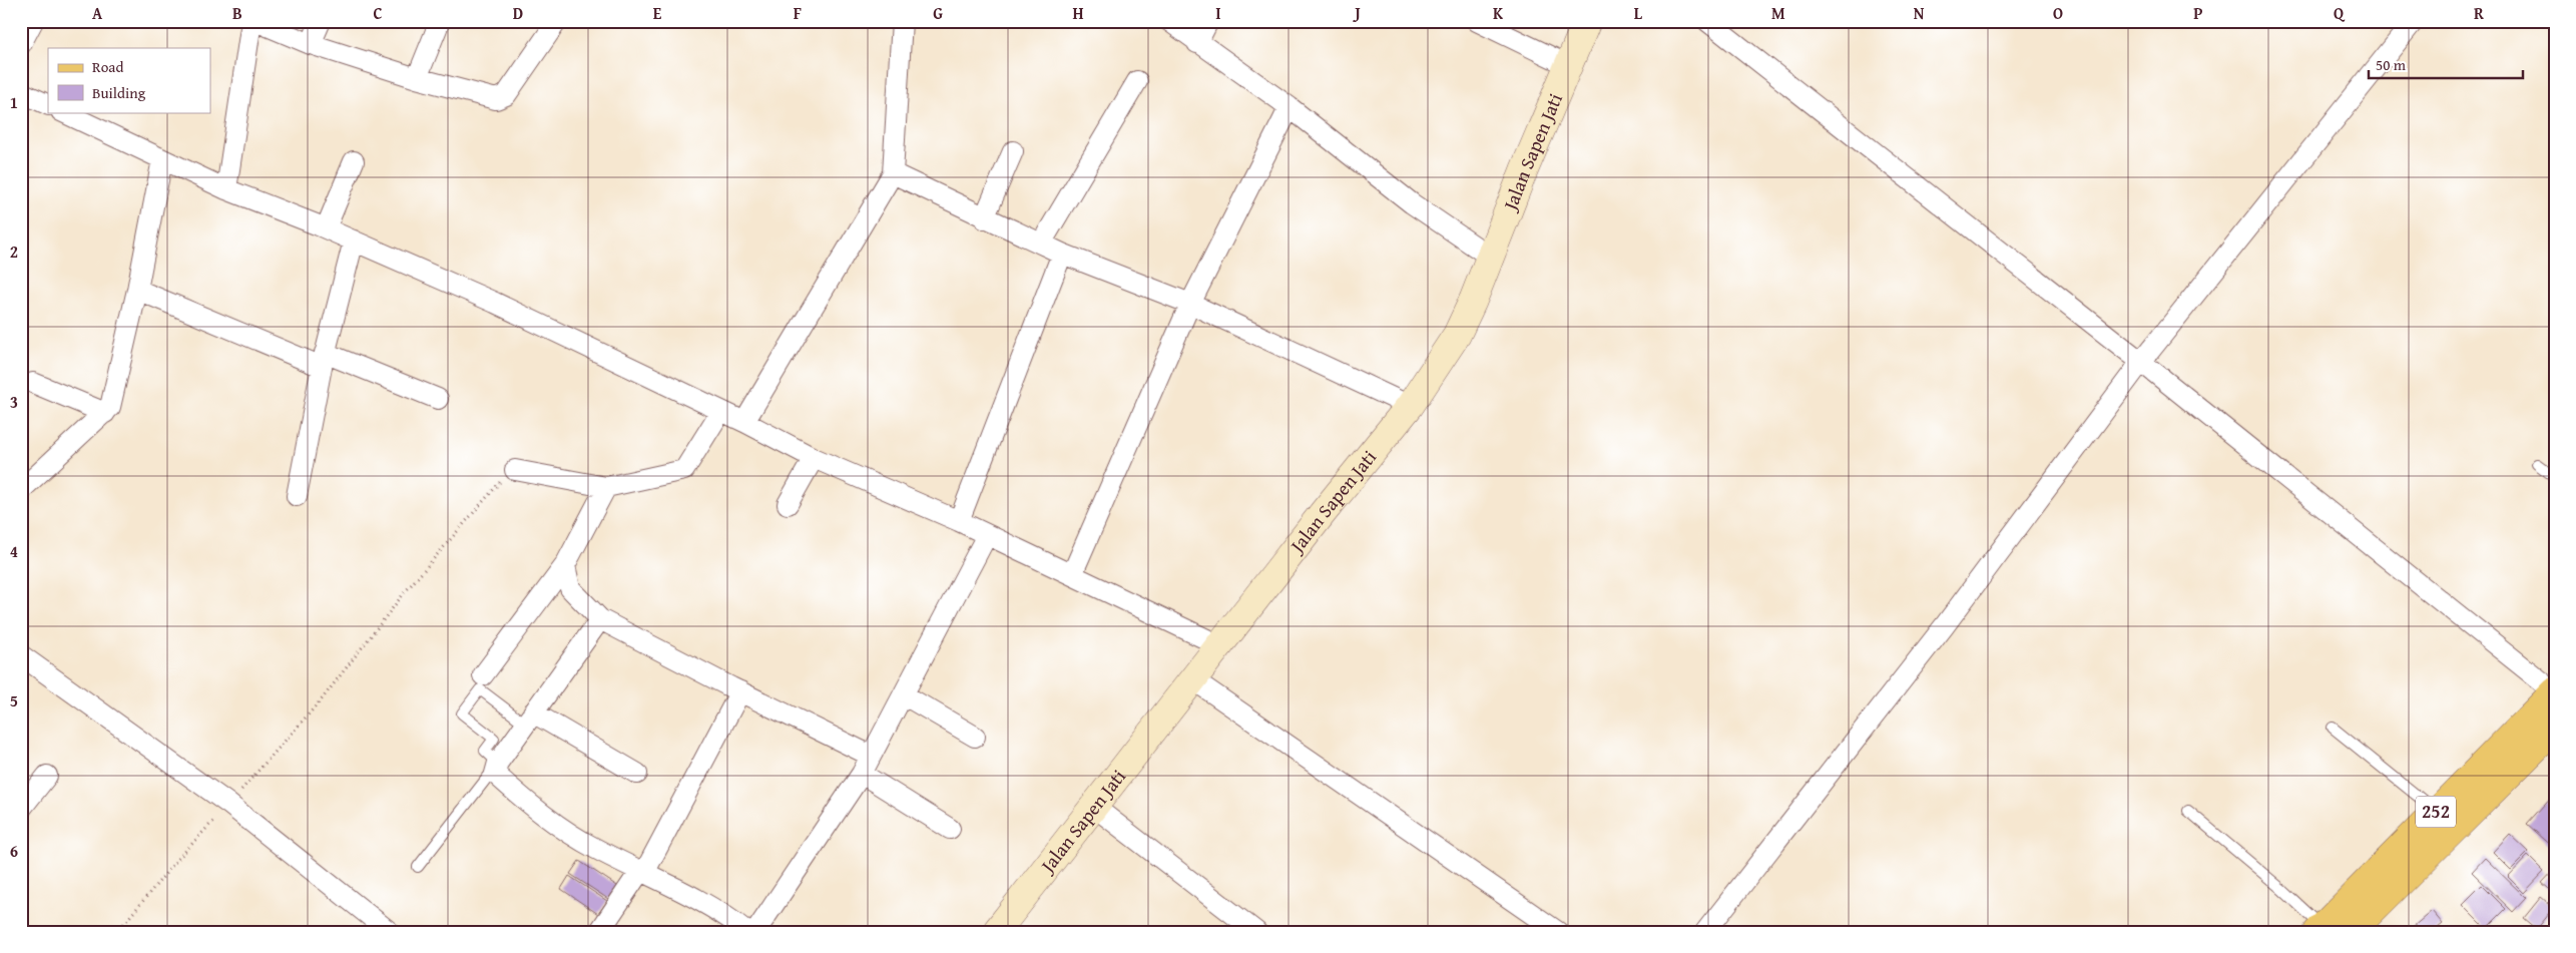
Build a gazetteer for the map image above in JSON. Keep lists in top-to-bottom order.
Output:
{
  "streets": {
    "main road": ["252"],
    "street": ["Jalan Sapen Jati"]
  },
  "legend": ["Road", "Building"],
  "scale_bar": "50 m",
  "grid": {
    "columns": [
      "A",
      "B",
      "C",
      "D",
      "E",
      "F",
      "G",
      "H",
      "I",
      "J",
      "K",
      "L",
      "M",
      "N",
      "O",
      "P",
      "Q",
      "R"
    ],
    "rows": [
      "1",
      "2",
      "3",
      "4",
      "5",
      "6"
    ]
  }
}
